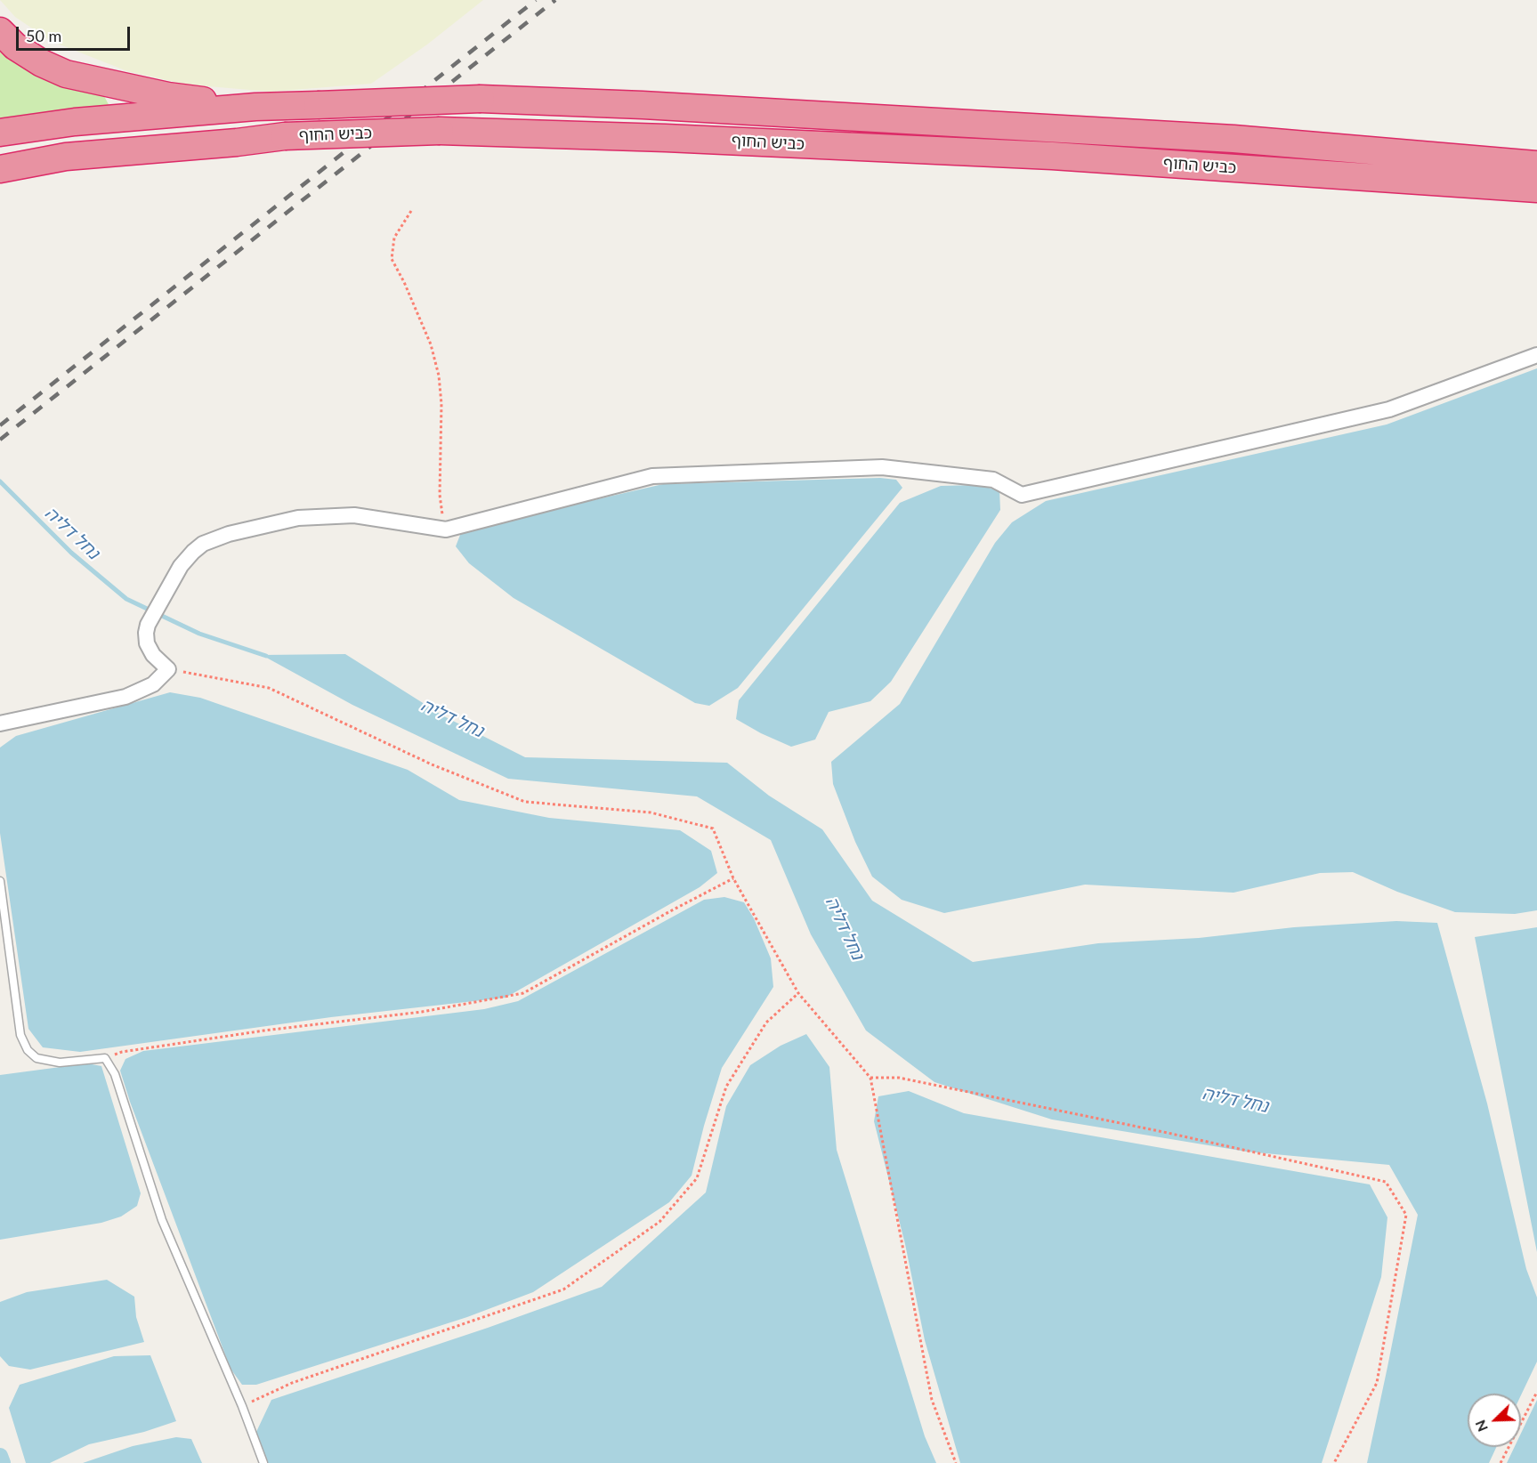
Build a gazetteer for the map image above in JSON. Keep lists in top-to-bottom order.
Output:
{
  "streets": {
    "highway": ["כביש החוף"]
  },
  "water": ["נחל דליה"],
  "scale_bar": "50 m",
  "north": "bottom left"
}
